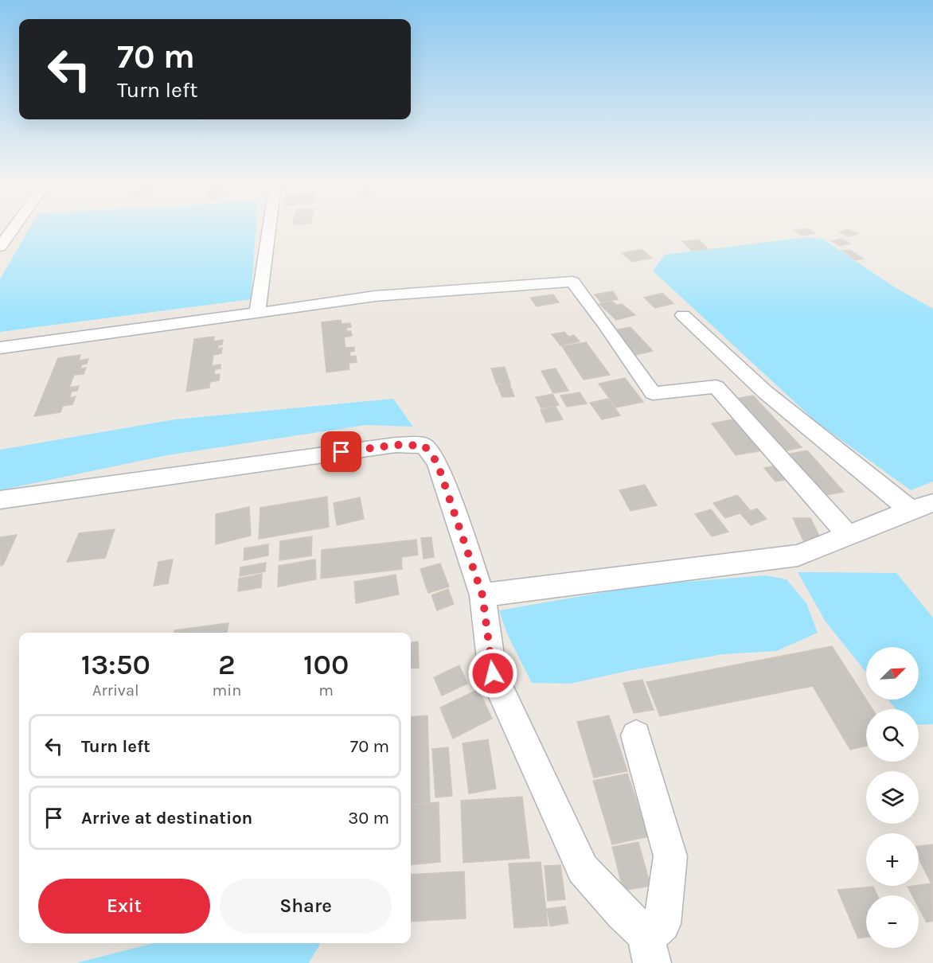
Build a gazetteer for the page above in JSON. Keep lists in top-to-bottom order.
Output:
{
  "north": "top right",
  "page": {
    "turn": ["70 m", "Turn left"],
    "eta": [
      "13:50",
      "Arrival",
      "2",
      "min",
      "100",
      "m"
    ],
    "map_buttons": ["+", "−"],
    "list": [
      {
        "name": "Turn left",
        "value": "70 m"
      },
      {
        "name": "Arrive at destination",
        "value": "30 m"
      }
    ],
    "buttons": ["Exit", "Share"]
  }
}
